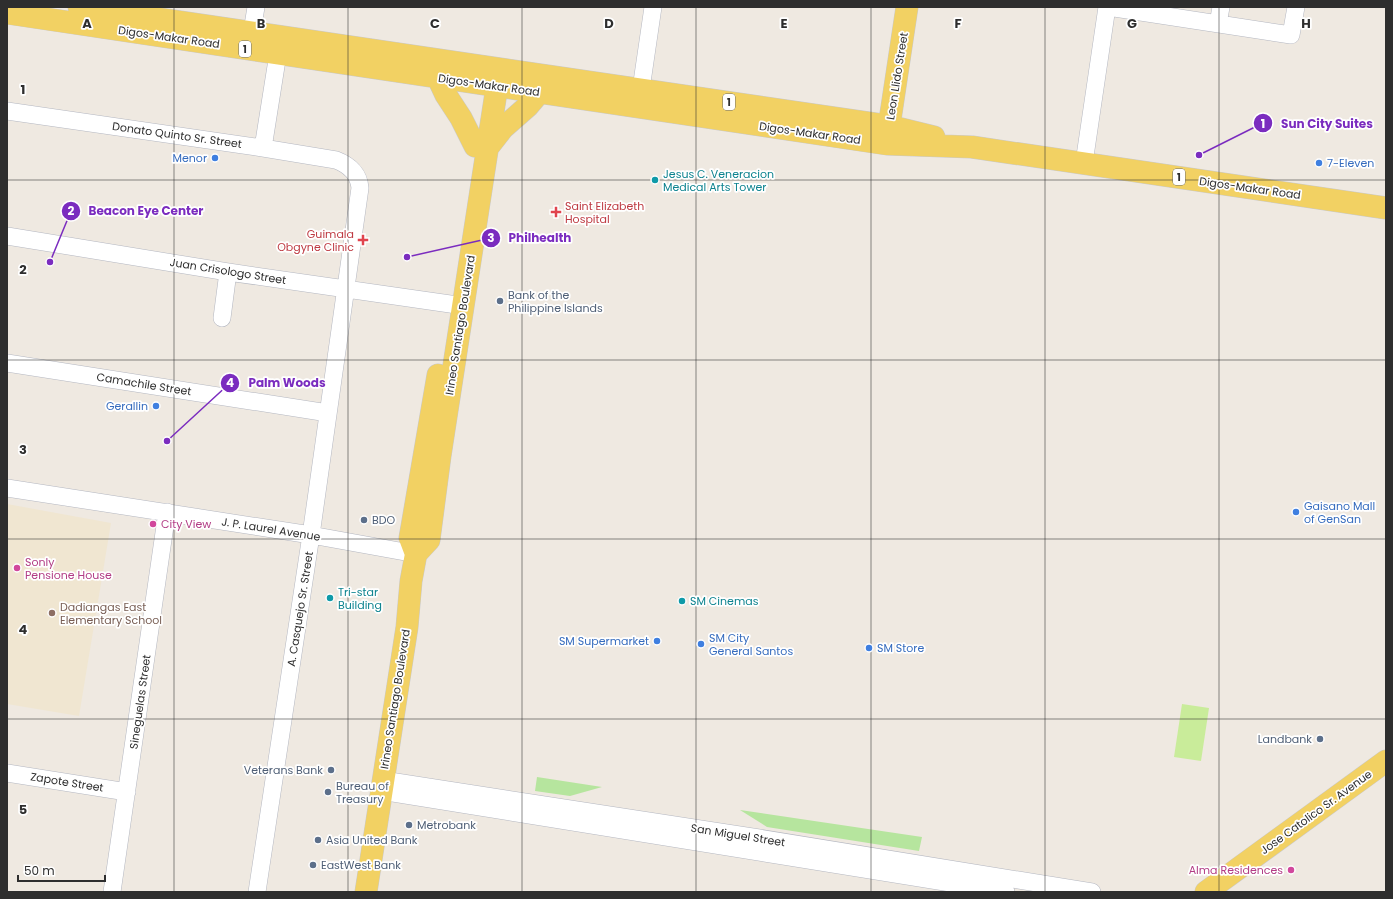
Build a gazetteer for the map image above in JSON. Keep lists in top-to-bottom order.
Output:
{
  "streets": {
    "main road": [
      "Digos-Makar Road",
      "1",
      "Leon Llido Street",
      "Irineo Santiago Boulevard",
      "Jose Catolico Sr. Avenue"
    ],
    "street": [
      "Donato Quinto Sr. Street",
      "Juan Crisologo Street",
      "Camachile Street",
      "J. P. Laurel Avenue",
      "A. Casquejo Sr. Street",
      "Sineguelas Street",
      "Zapote Street",
      "San Miguel Street"
    ]
  },
  "crossings": [
    ["Digos-Makar Road", "Leon Llido Street"],
    ["Digos-Makar Road", "Irineo Santiago Boulevard"],
    ["Donato Quinto Sr. Street", "A. Casquejo Sr. Street"],
    ["Juan Crisologo Street", "Irineo Santiago Boulevard"],
    ["Juan Crisologo Street", "A. Casquejo Sr. Street"],
    ["Irineo Santiago Boulevard", "J. P. Laurel Avenue"],
    ["Irineo Santiago Boulevard", "San Miguel Street"],
    ["Camachile Street", "A. Casquejo Sr. Street"],
    ["J. P. Laurel Avenue", "A. Casquejo Sr. Street"],
    ["J. P. Laurel Avenue", "Sineguelas Street"],
    ["Sineguelas Street", "Zapote Street"]
  ],
  "places": {
    "other": [
      "Sun City Suites",
      "Menor",
      "7-Eleven",
      "Jesus C. Veneracion Medical Arts Tower",
      "Philhealth",
      "Beacon Eye Center",
      "Bank of the Philippine Islands",
      "Gerallin",
      "Palm Woods",
      "Gaisano Mall of GenSan",
      "BDO",
      "City View",
      "Sonly Pensione House",
      "Tri-star Building",
      "SM Cinemas",
      "Dadiangas East Elementary School",
      "SM Supermarket",
      "SM City General Santos",
      "SM Store",
      "Landbank",
      "Veterans Bank",
      "Bureau of Treasury",
      "Metrobank",
      "Asia United Bank",
      "EastWest Bank",
      "Alma Residences"
    ],
    "health": ["Saint Elizabeth Hospital", "Guimala Obgyne Clinic"]
  },
  "scale_bar": "50 m",
  "grid": {
    "columns": [
      "A",
      "B",
      "C",
      "D",
      "E",
      "F",
      "G",
      "H"
    ],
    "rows": [
      "1",
      "2",
      "3",
      "4",
      "5"
    ]
  }
}
